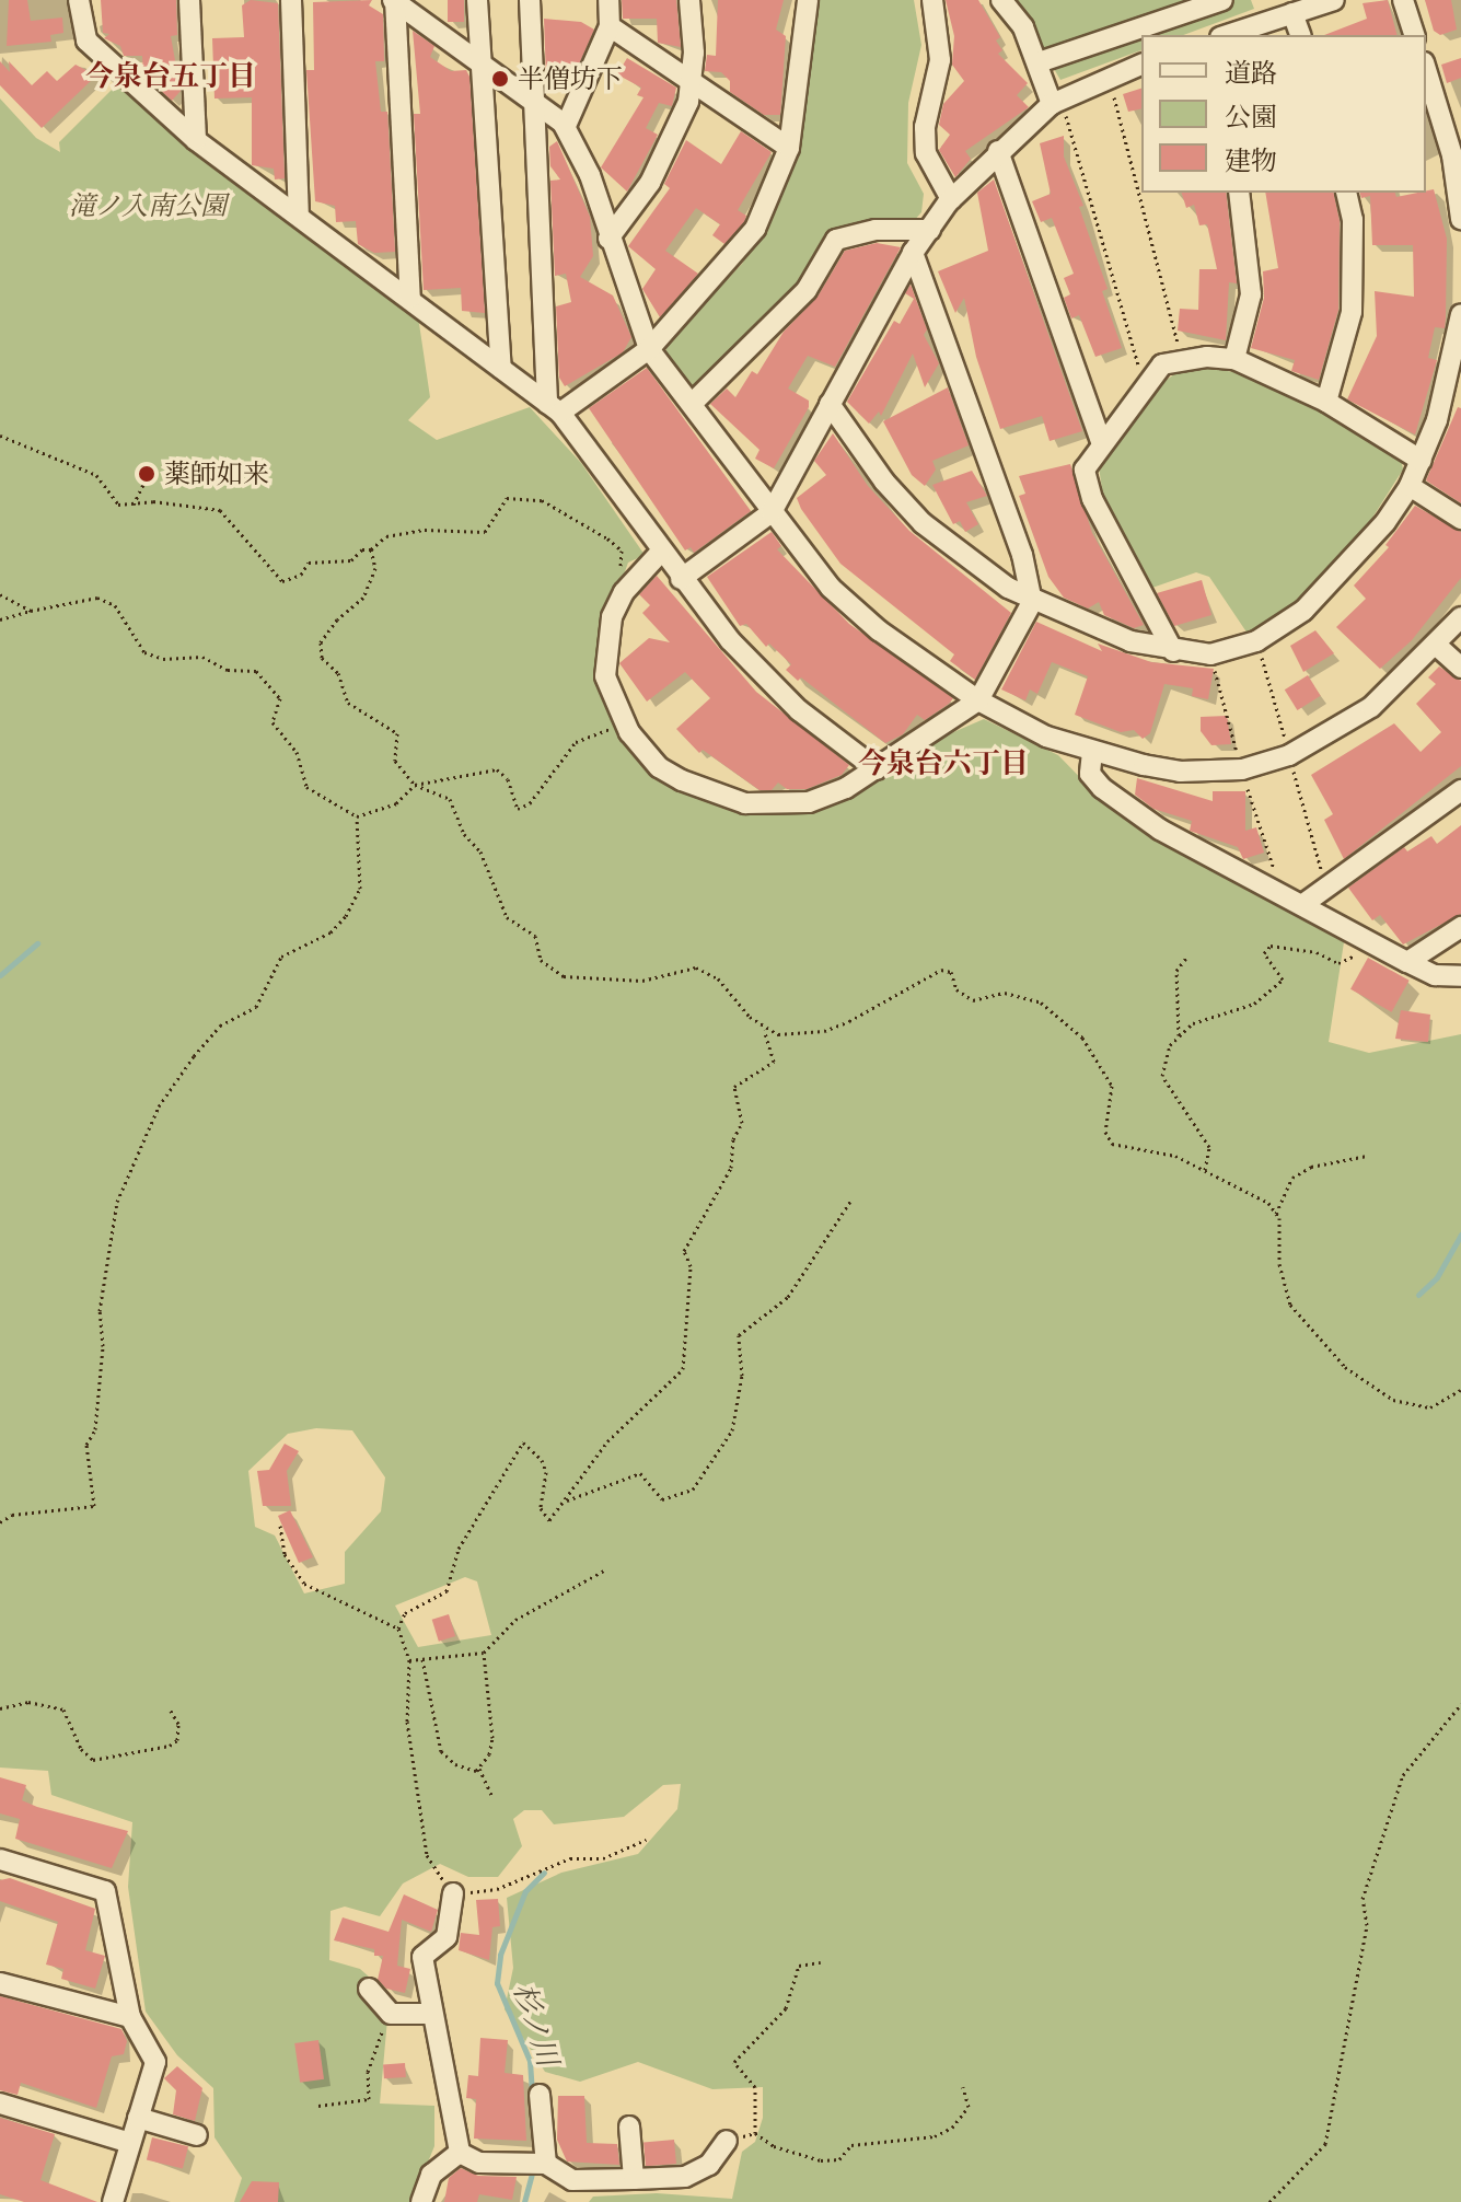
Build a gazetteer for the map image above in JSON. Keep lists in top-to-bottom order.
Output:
{
  "districts": ["今泉台五丁目", "今泉台六丁目"],
  "water": ["杉ノ川"],
  "parks": ["滝ノ入南公園"],
  "places": ["半僧坊下", "薬師如来"],
  "legend": ["道路", "公園", "建物"]
}
